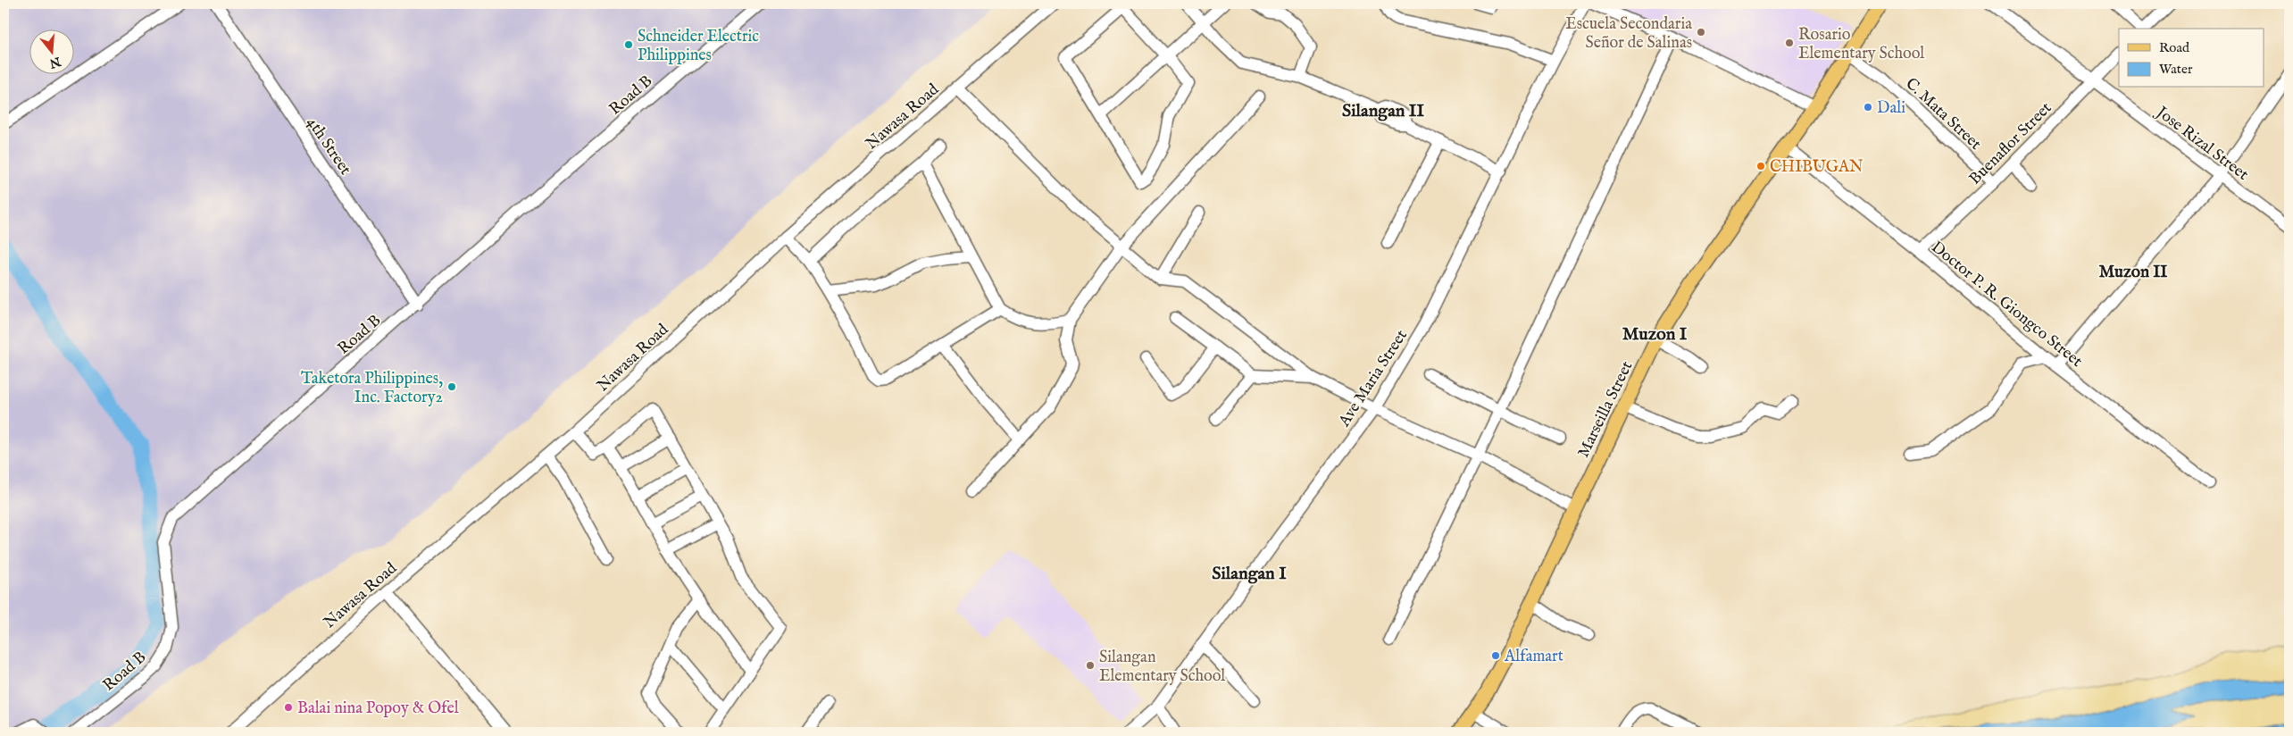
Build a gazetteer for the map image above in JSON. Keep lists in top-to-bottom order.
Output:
{
  "streets": {
    "main road": ["Marseilla Street"],
    "street": [
      "Road B",
      "C. Mata Street",
      "Nawasa Road",
      "Buenaflor Street",
      "Jose Rizal Street",
      "4th Street",
      "Doctor P. R. Giongco Street",
      "Ave Maria Street"
    ]
  },
  "crossings": [
    ["Road B", "4th Street"],
    ["C. Mata Street", "Buenaflor Street"],
    ["C. Mata Street", "Marseilla Street"],
    ["Buenaflor Street", "Jose Rizal Street"],
    ["Buenaflor Street", "Doctor P. R. Giongco Street"],
    ["Doctor P. R. Giongco Street", "Marseilla Street"]
  ],
  "districts": [
    "Silangan II",
    "Muzon II",
    "Muzon I",
    "Silangan I"
  ],
  "places": [
    "Escuela Secondaria Señor de Salinas",
    "Rosario Elementary School",
    "Schneider Electric Philippines",
    "Dali",
    "CHIBUGAN",
    "Taketora Philippines, Inc. Factory2",
    "Alfamart",
    "Silangan Elementary School",
    "Balai nina Popoy & Ofel"
  ],
  "legend": ["Road", "Water"],
  "north": "bottom"
}
